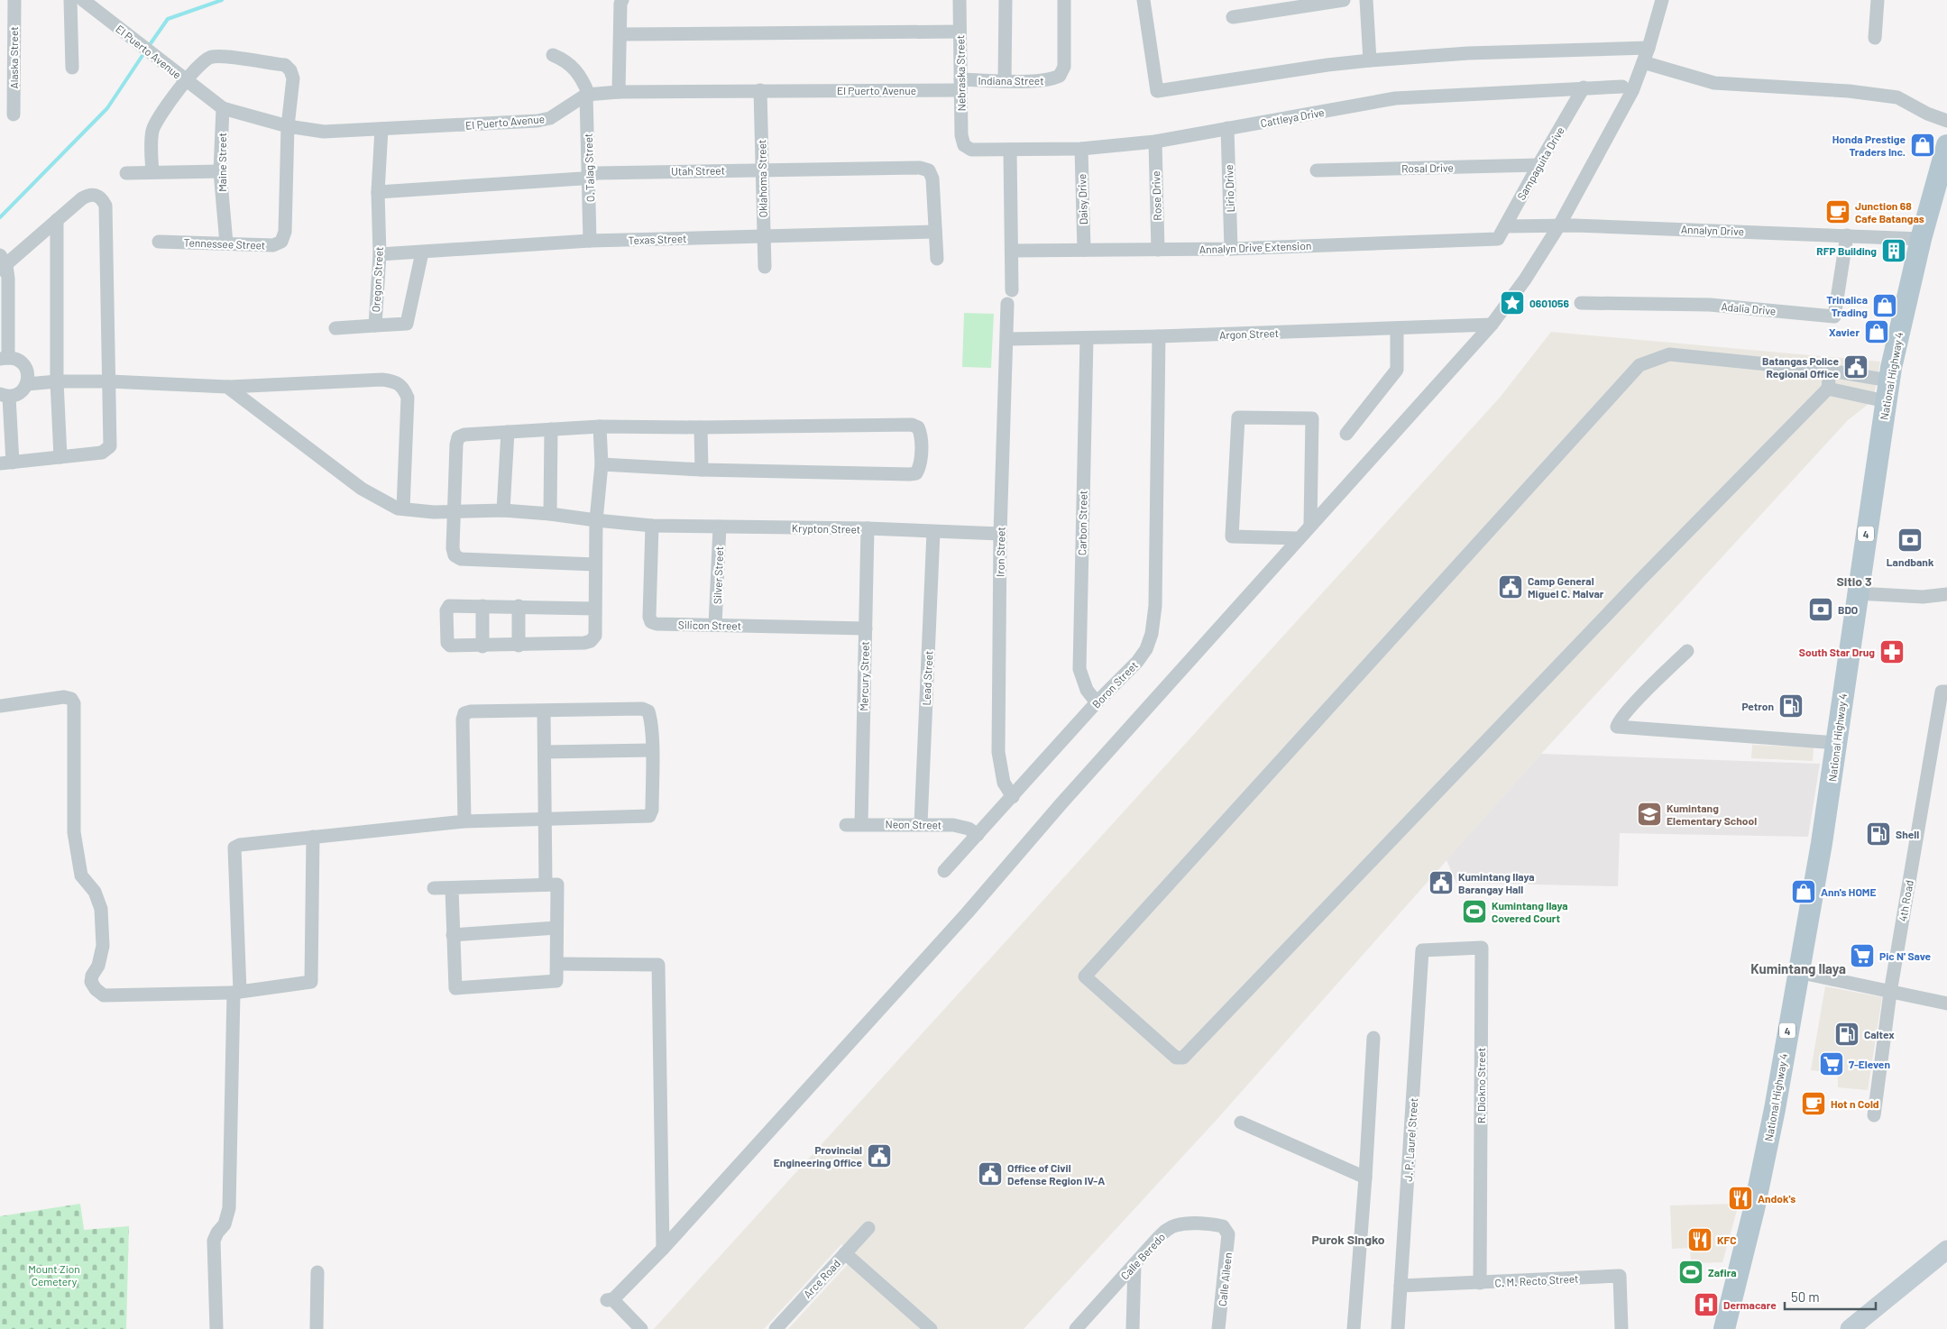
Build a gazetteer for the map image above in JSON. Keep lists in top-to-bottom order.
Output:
{
  "streets": {
    "main road": ["National Highway 4", "4"],
    "street": [
      "El Puerto Avenue",
      "Alaska Street",
      "Nebraska Street",
      "Indiana Street",
      "Cattleya Drive",
      "Maine Street",
      "Sampaguita Drive",
      "O. Talag Street",
      "Rosal Drive",
      "Utah Street",
      "Oklahoma Street",
      "Lirio Drive",
      "Rose Drive",
      "Daisy Drive",
      "Annalyn Drive",
      "Texas Street",
      "Tennessee Street",
      "Annalyn Drive Extension",
      "Oregon Street",
      "Adalia Drive",
      "Argon Street",
      "Carbon Street",
      "Krypton Street",
      "Iron Street",
      "Silver Street",
      "Silicon Street",
      "Mercury Street",
      "Lead Street",
      "Boron Street",
      "Neon Street",
      "4th Road",
      "R. Diokno Street",
      "J. P. Laurel Street",
      "Calle Beredo",
      "Arce Road",
      "Calle Aileen",
      "C. M. Recto Street"
    ]
  },
  "crossings": [
    ["El Puerto Avenue", "Nebraska Street"],
    ["El Puerto Avenue", "Indiana Street"],
    ["El Puerto Avenue", "Maine Street"],
    ["El Puerto Avenue", "O. Talag Street"],
    ["El Puerto Avenue", "Oklahoma Street"],
    ["El Puerto Avenue", "Tennessee Street"],
    ["El Puerto Avenue", "Oregon Street"],
    ["Nebraska Street", "Indiana Street"],
    ["Nebraska Street", "Cattleya Drive"],
    ["Cattleya Drive", "Sampaguita Drive"],
    ["Cattleya Drive", "Lirio Drive"],
    ["Cattleya Drive", "Rose Drive"],
    ["Cattleya Drive", "Daisy Drive"],
    ["Maine Street", "Tennessee Street"],
    ["Sampaguita Drive", "Rosal Drive"],
    ["Sampaguita Drive", "Annalyn Drive"],
    ["Sampaguita Drive", "Annalyn Drive Extension"],
    ["O. Talag Street", "Utah Street"],
    ["O. Talag Street", "Texas Street"],
    ["Utah Street", "Oklahoma Street"],
    ["Utah Street", "Texas Street"],
    ["Utah Street", "Oregon Street"],
    ["Oklahoma Street", "Texas Street"],
    ["Lirio Drive", "Annalyn Drive Extension"],
    ["Rose Drive", "Annalyn Drive Extension"],
    ["Daisy Drive", "Annalyn Drive Extension"],
    ["Annalyn Drive", "Adalia Drive"],
    ["Annalyn Drive", "National Highway 4"],
    ["Texas Street", "Oregon Street"],
    ["Argon Street", "Carbon Street"],
    ["Argon Street", "Iron Street"],
    ["Argon Street", "Boron Street"],
    ["Carbon Street", "Boron Street"],
    ["Krypton Street", "Iron Street"],
    ["Krypton Street", "Silver Street"],
    ["Krypton Street", "Silicon Street"],
    ["Krypton Street", "Mercury Street"],
    ["Krypton Street", "Lead Street"],
    ["Iron Street", "Boron Street"],
    ["Silver Street", "Silicon Street"],
    ["Silicon Street", "Mercury Street"],
    ["Mercury Street", "Neon Street"],
    ["Lead Street", "Neon Street"],
    ["Boron Street", "Neon Street"],
    ["R. Diokno Street", "J. P. Laurel Street"],
    ["R. Diokno Street", "C. M. Recto Street"],
    ["J. P. Laurel Street", "C. M. Recto Street"],
    ["Calle Beredo", "Calle Aileen"]
  ],
  "districts": ["Sitio 3", "Kumintang Ilaya", "Purok Singko"],
  "parks": ["Mount Zion Cemetery"],
  "places": {
    "shop": [
      "Honda Prestige Traders Inc.",
      "Trinalica Trading",
      "Xavier",
      "Ann's HOME"
    ],
    "cafe": ["Junction 68 Cafe Batangas", "Hot n Cold"],
    "building": ["RFP Building"],
    "place": ["0601056"],
    "public building": [
      "Batangas Police Regional Office",
      "Camp General Miguel C. Malvar",
      "Kumintang Ilaya Barangay Hall",
      "Provincial Engineering Office",
      "Office of Civil Defense Region IV-A"
    ],
    "bank": ["Landbank", "BDO"],
    "pharmacy": ["South Star Drug"],
    "fuel station": ["Petron", "Shell", "Caltex"],
    "school or university": ["Kumintang Elementary School"],
    "sports": ["Kumintang Ilaya Covered Court", "Zafira"],
    "supermarket": ["Pic N' Save", "7-Eleven"],
    "restaurant": ["Andok's", "KFC"],
    "hospital": ["Dermacare"]
  },
  "scale_bar": "50 m"
}
